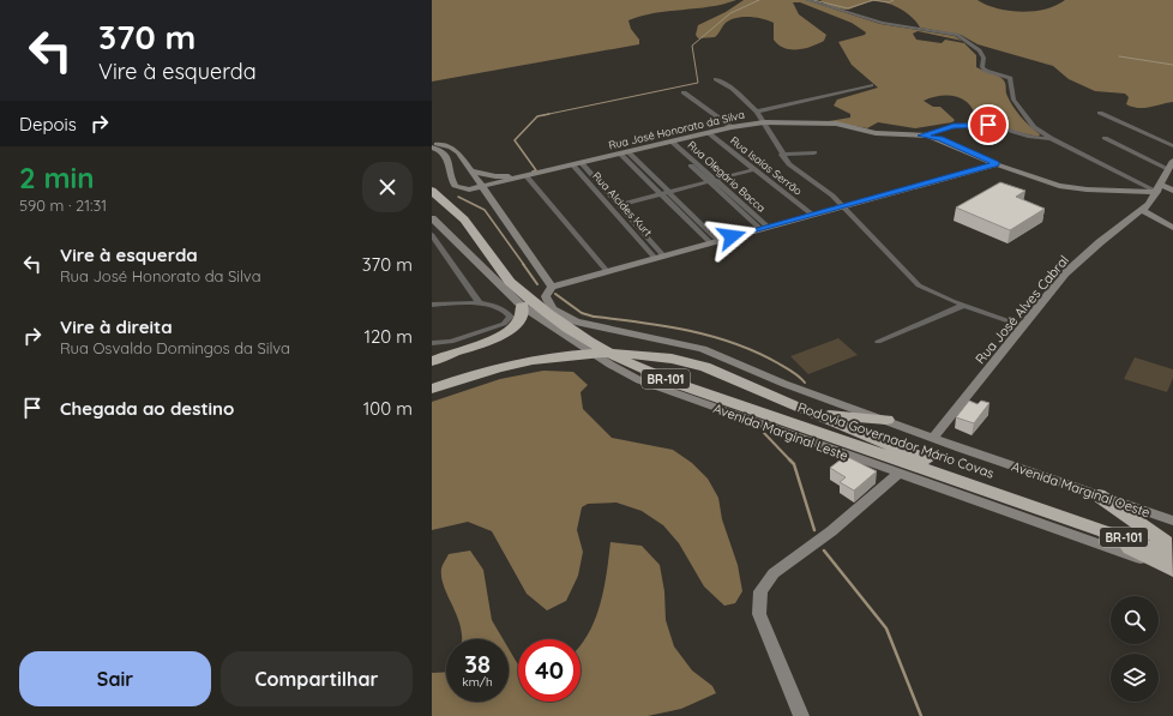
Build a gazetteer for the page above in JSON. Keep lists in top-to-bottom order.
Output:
{
  "streets": {
    "highway": ["BR-101", "Rodovia Governador Mário Covas"],
    "main road": [
      "Rua José Honorato da Silva",
      "Rua José Alves Cabral",
      "Avenida Marginal Leste",
      "Avenida Marginal Oeste"
    ],
    "street": ["Rua Isaías Serrão", "Rua Olegário Bacca", "Rua Alcides Kurt"]
  },
  "crossings": [
    ["Rua José Honorato da Silva", "Rua Isaías Serrão"],
    ["Rua José Honorato da Silva", "Rua Olegário Bacca"],
    ["Rua José Honorato da Silva", "Rua Alcides Kurt"],
    ["Rua José Honorato da Silva", "Rua José Alves Cabral"],
    ["Rua José Alves Cabral", "Avenida Marginal Oeste"]
  ],
  "page": {
    "turn": ["370 m", "Vire à esquerda"],
    "then": "Depois",
    "heading": ["2 min", "590 m · 21:31"],
    "list": [
      {
        "name": "Vire à esquerda",
        "note": "Rua José Honorato da Silva",
        "value": "370 m"
      },
      {
        "name": "Vire à direita",
        "note": "Rua Osvaldo Domingos da Silva",
        "value": "120 m"
      },
      {
        "name": "Chegada ao destino",
        "value": "100 m"
      }
    ],
    "speed": "38 km/h",
    "limit": "40",
    "buttons": ["Sair", "Compartilhar"]
  }
}
